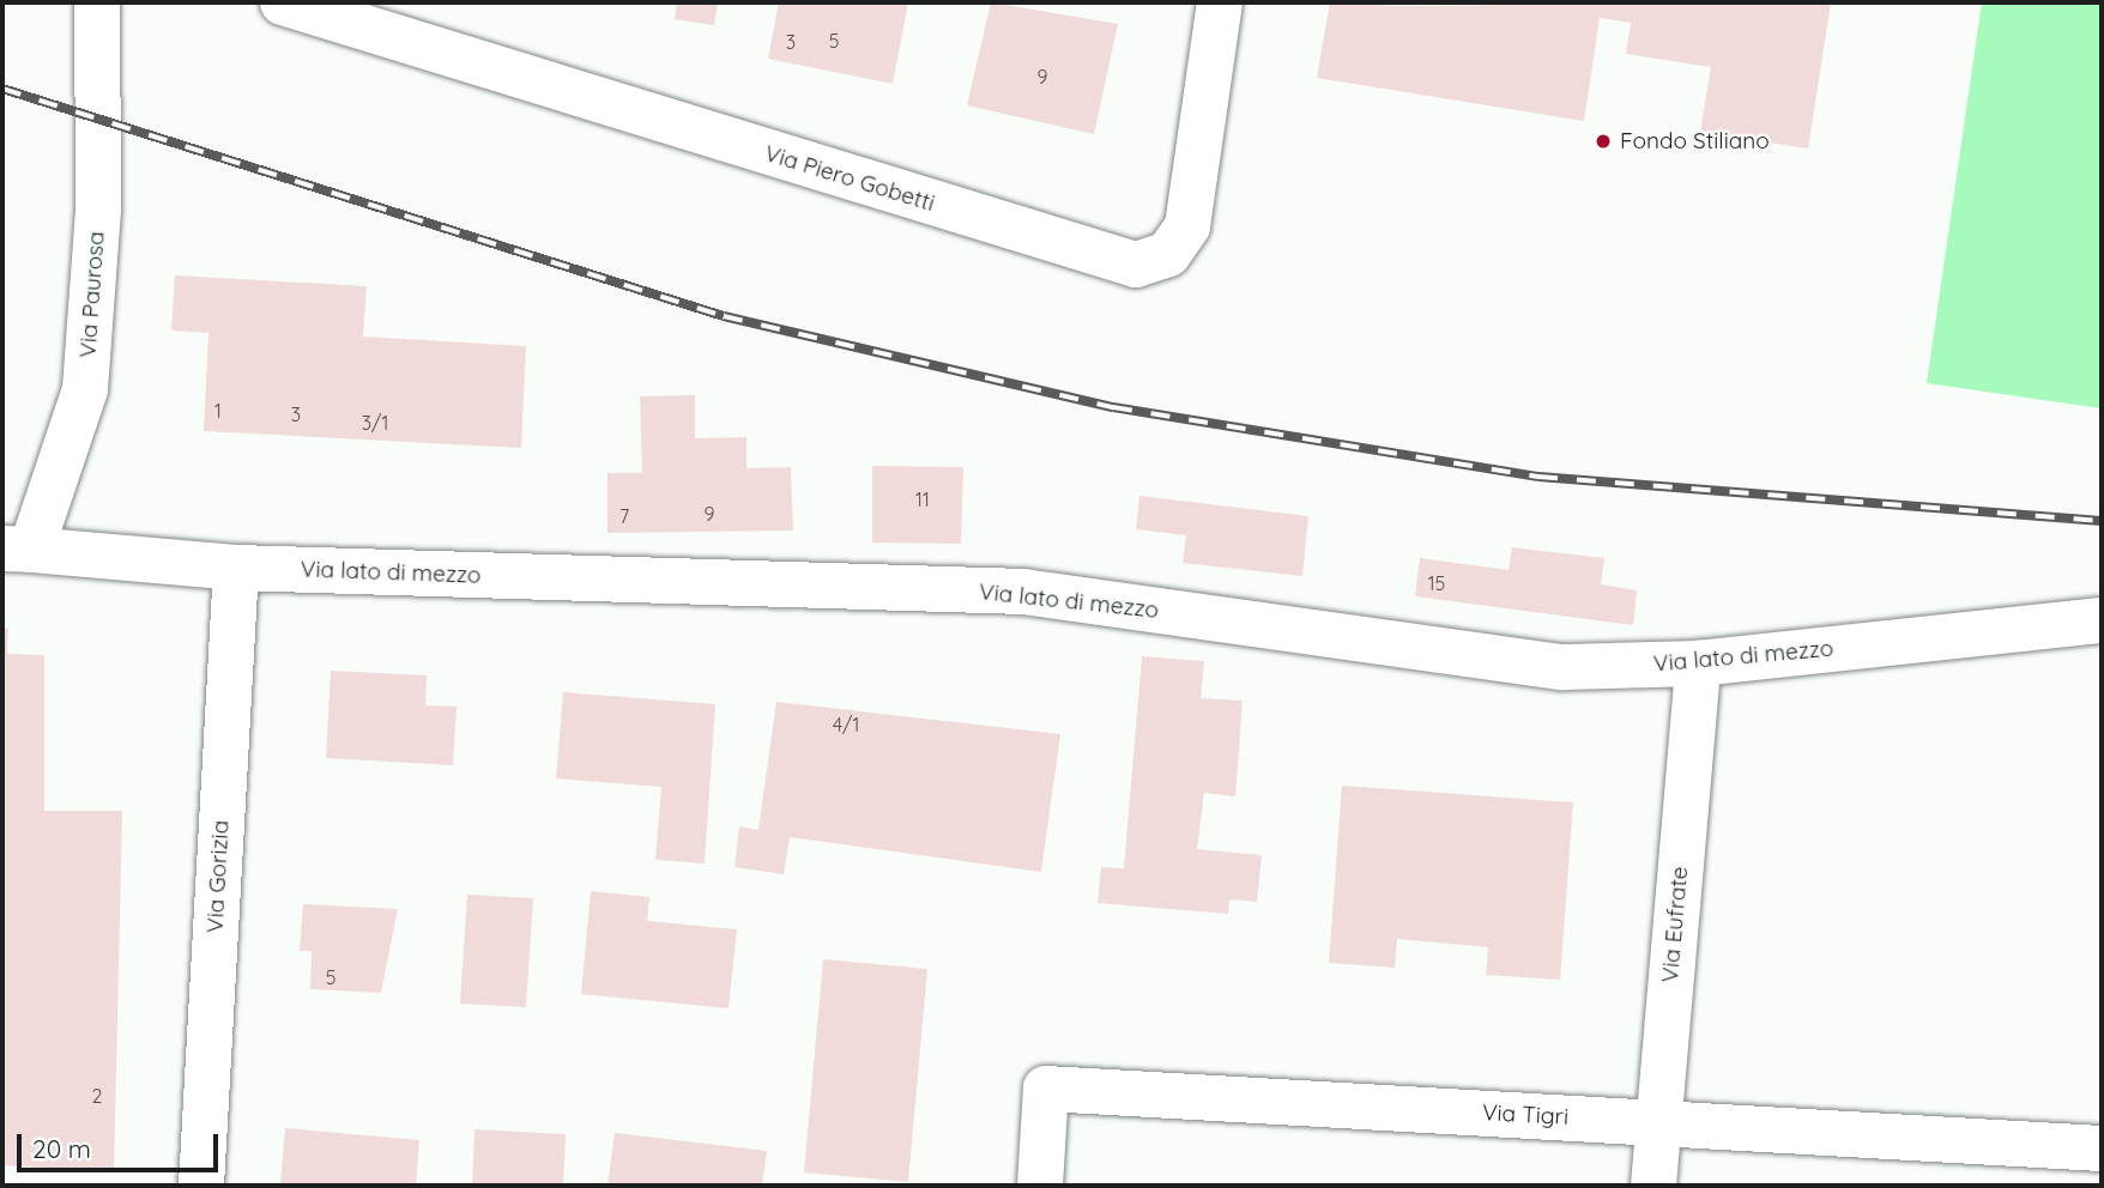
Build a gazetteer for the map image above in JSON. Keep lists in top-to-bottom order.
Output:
{
  "streets": {
    "street": [
      "Via Piero Gobetti",
      "Via Paurosa",
      "Via lato di mezzo",
      "Via Gorizia",
      "Via Eufrate",
      "Via Tigri"
    ]
  },
  "crossings": [
    ["Via Paurosa", "Via lato di mezzo"],
    ["Via lato di mezzo", "Via Gorizia"],
    ["Via lato di mezzo", "Via Eufrate"],
    ["Via Eufrate", "Via Tigri"]
  ],
  "places": ["Fondo Stiliano"],
  "house_numbers": [
    "5",
    "3",
    "9",
    "1",
    "3",
    "3/1",
    "11",
    "9",
    "7",
    "15",
    "4/1",
    "5",
    "2"
  ],
  "scale_bar": "20 m"
}
